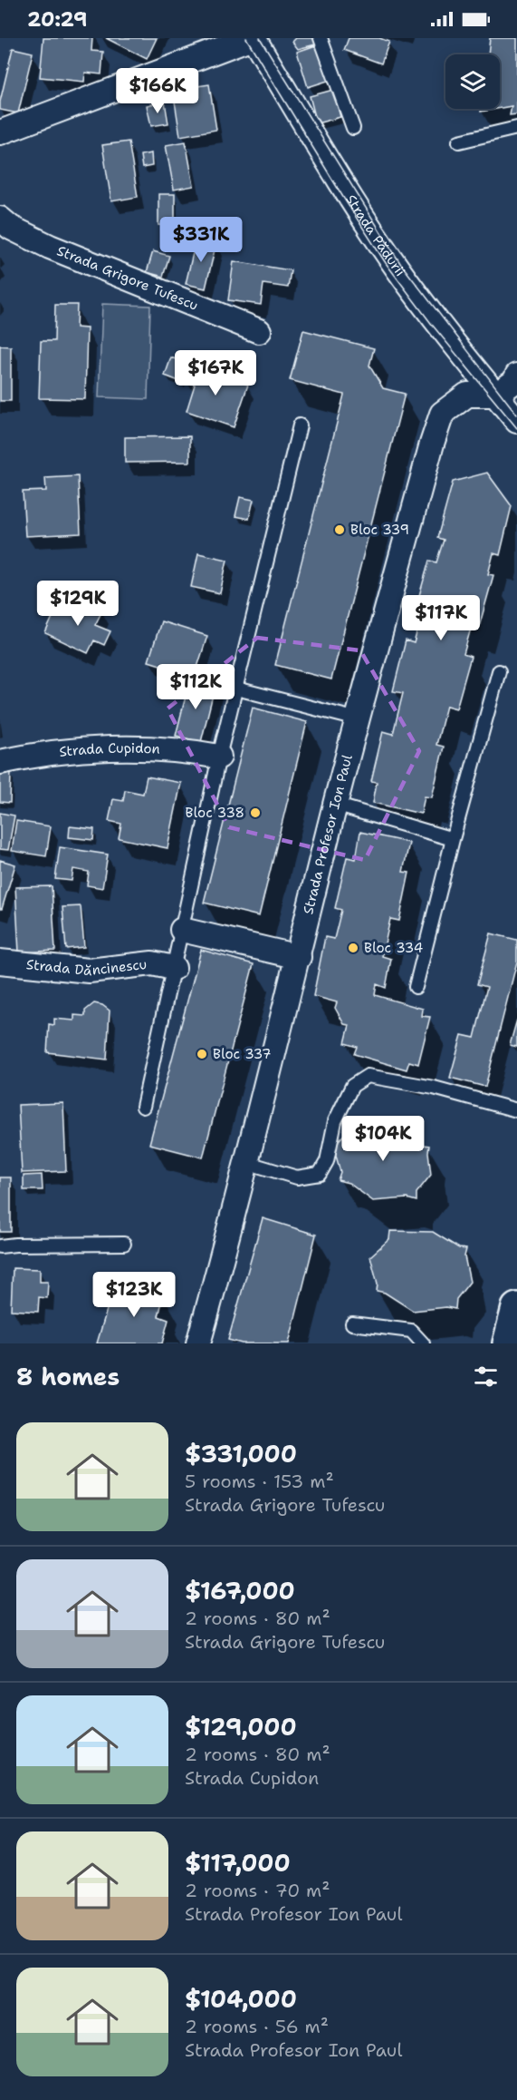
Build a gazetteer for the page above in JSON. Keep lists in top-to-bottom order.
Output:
{
  "streets": {
    "street": [
      "Strada Pădurii",
      "Strada Grigore Tufescu",
      "Strada Cupidon",
      "Strada Profesor Ion Paul",
      "Strada Dăncinescu"
    ]
  },
  "crossings": [
    ["Strada Pădurii", "Strada Profesor Ion Paul"]
  ],
  "places": [
    "Bloc 339",
    "Bloc 338",
    "Bloc 334",
    "Bloc 337"
  ],
  "page": {
    "status": "20:29",
    "price": [
      "$166K",
      "$331K",
      "$167K",
      "$129K",
      "$117K",
      "$112K",
      "$104K",
      "$123K"
    ],
    "heading": "8 homes",
    "list": [
      {
        "name": "$331,000",
        "note": "5 rooms · 153 m² · Strada Grigore Tufescu"
      },
      {
        "name": "$167,000",
        "note": "2 rooms · 80 m² · Strada Grigore Tufescu"
      },
      {
        "name": "$129,000",
        "note": "2 rooms · 80 m² · Strada Cupidon"
      },
      {
        "name": "$117,000",
        "note": "2 rooms · 70 m² · Strada Profesor Ion Paul"
      },
      {
        "name": "$104,000",
        "note": "2 rooms · 56 m² · Strada Profesor Ion Paul"
      }
    ]
  }
}
